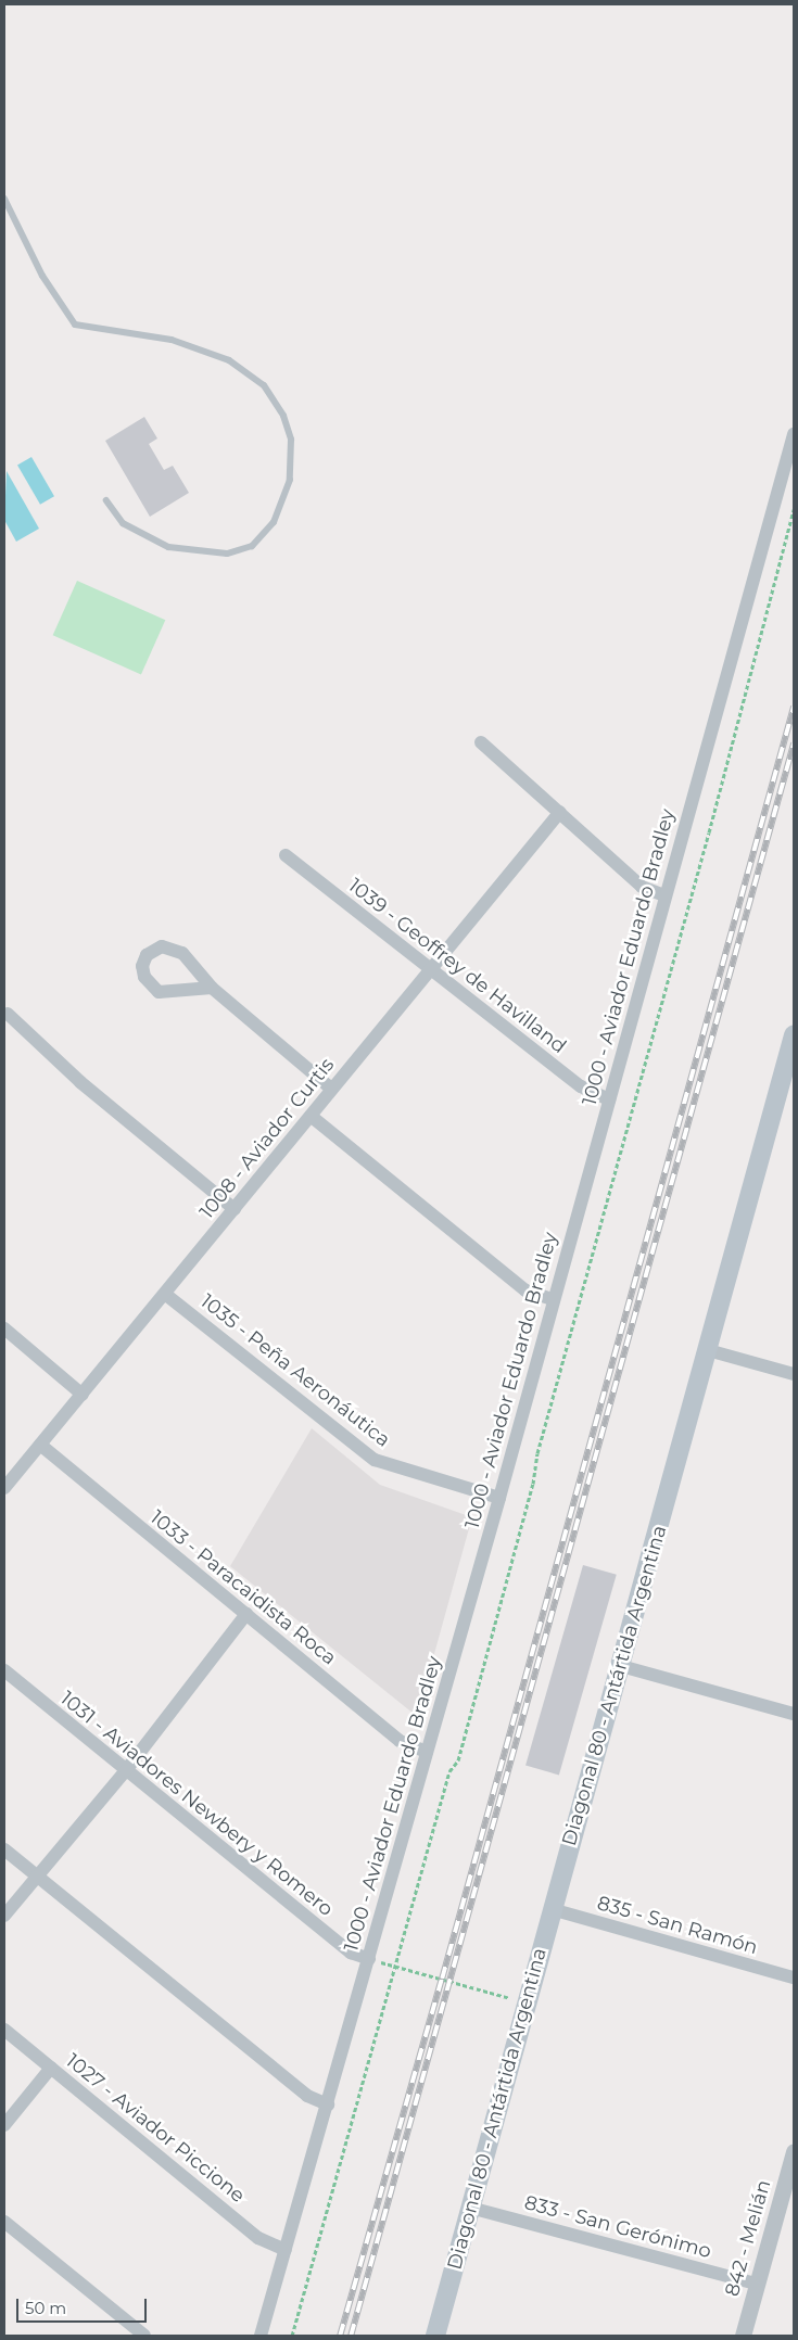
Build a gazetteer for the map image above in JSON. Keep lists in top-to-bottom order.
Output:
{
  "streets": {
    "main road": ["Diagonal 80 - Antártida Argentina"],
    "street": [
      "1000 - Aviador Eduardo Bradley",
      "1039 - Geoffrey de Havilland",
      "1008 - Aviador Curtis",
      "1035 - Peña Aeronáutica",
      "1033 - Paracaidista Roca",
      "1031 - Aviadores Newbery y Romero",
      "835 - San Ramón",
      "1027 - Aviador Piccione",
      "833 - San Gerónimo",
      "842 - Melián"
    ]
  },
  "crossings": [
    ["1000 - Aviador Eduardo Bradley", "1039 - Geoffrey de Havilland"],
    ["1000 - Aviador Eduardo Bradley", "1035 - Peña Aeronáutica"],
    ["1000 - Aviador Eduardo Bradley", "1033 - Paracaidista Roca"],
    ["1000 - Aviador Eduardo Bradley", "1031 - Aviadores Newbery y Romero"],
    ["1000 - Aviador Eduardo Bradley", "1027 - Aviador Piccione"],
    ["1039 - Geoffrey de Havilland", "1008 - Aviador Curtis"],
    ["1008 - Aviador Curtis", "1035 - Peña Aeronáutica"],
    ["1008 - Aviador Curtis", "1033 - Paracaidista Roca"],
    ["Diagonal 80 - Antártida Argentina", "835 - San Ramón"],
    ["Diagonal 80 - Antártida Argentina", "833 - San Gerónimo"],
    ["833 - San Gerónimo", "842 - Melián"]
  ],
  "scale_bar": "50 m"
}
